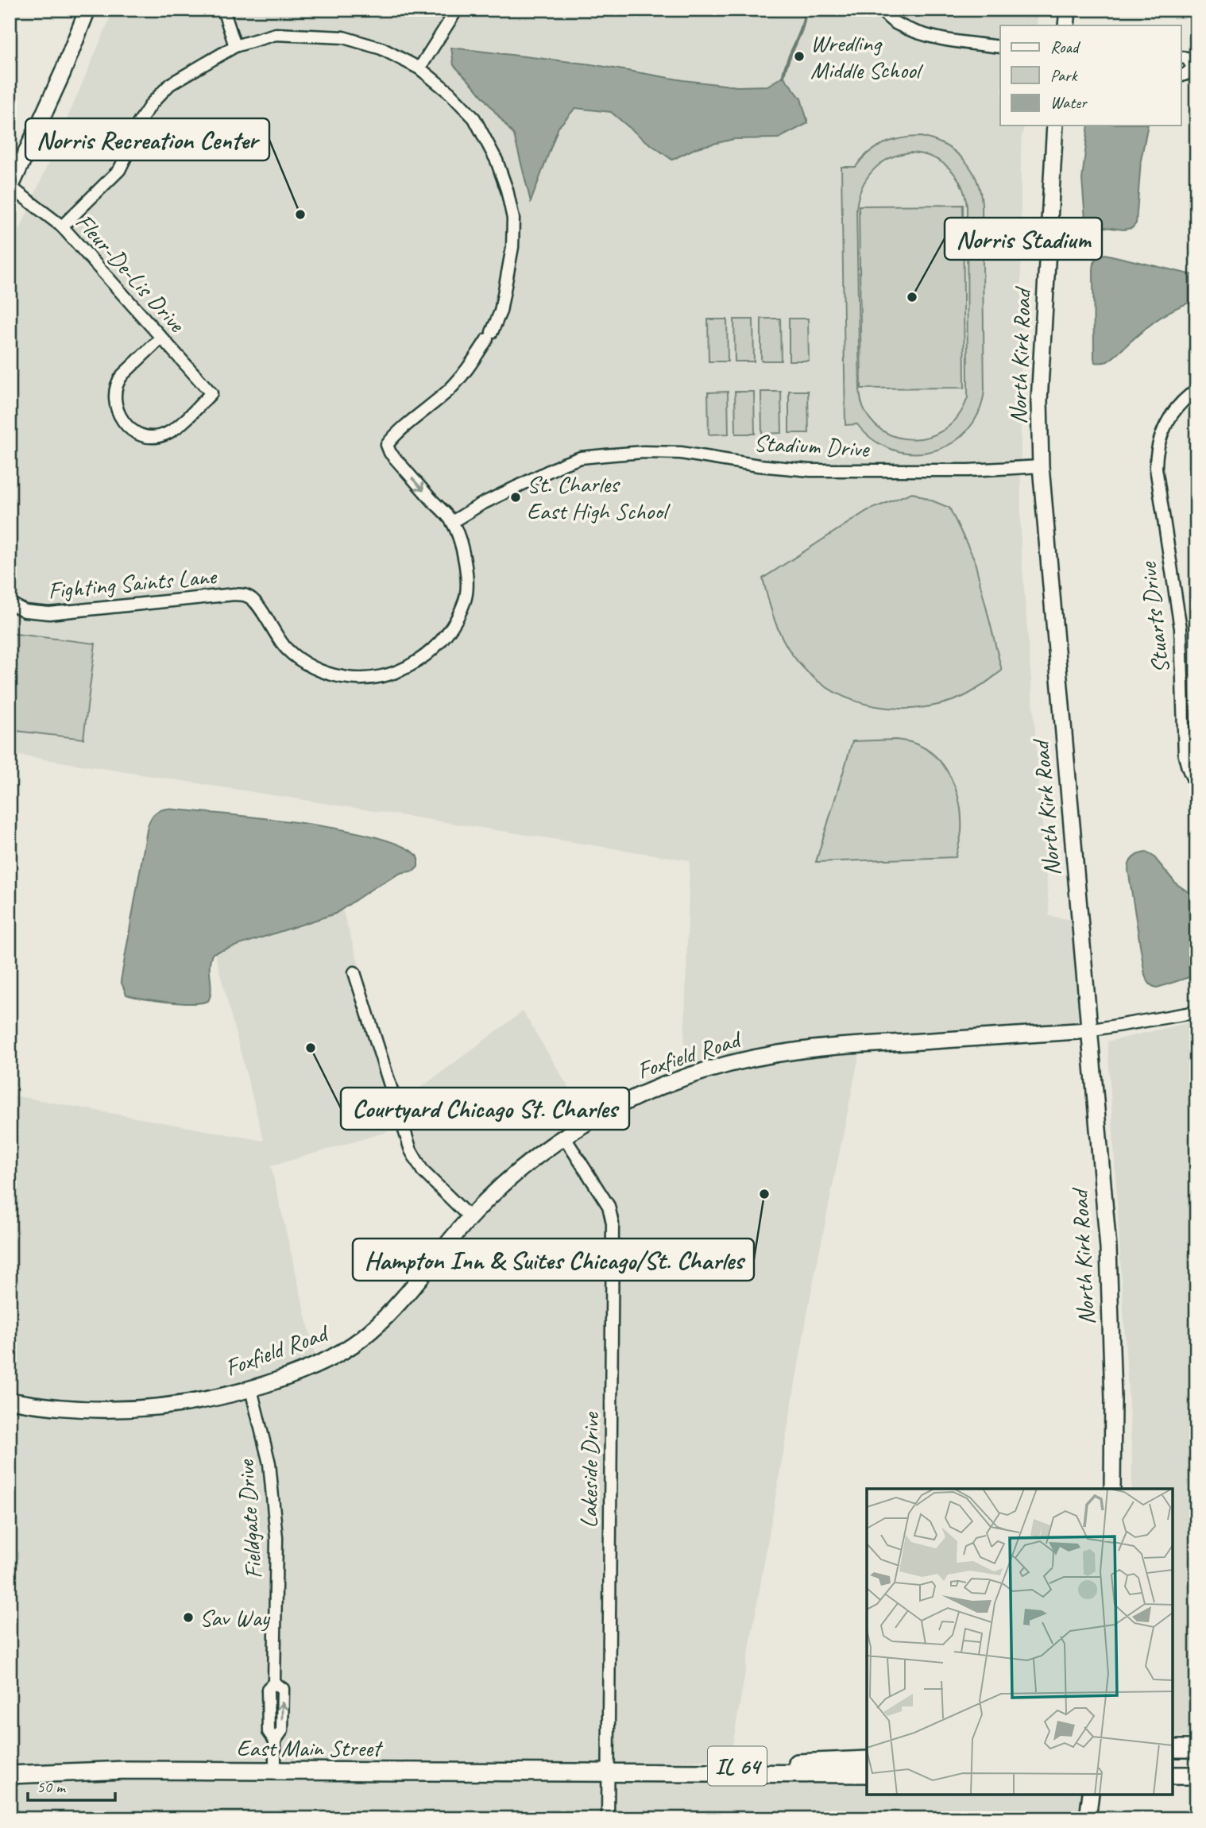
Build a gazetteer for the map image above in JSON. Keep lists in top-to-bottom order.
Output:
{
  "streets": {
    "main road": [
      "North Kirk Road",
      "Foxfield Road",
      "East Main Street",
      "IL 64"
    ],
    "street": [
      "Fleur-De-Lis Drive",
      "Stadium Drive",
      "Fighting Saints Lane",
      "Stuarts Drive",
      "Lakeside Drive",
      "Fieldgate Drive"
    ]
  },
  "crossings": [
    ["North Kirk Road", "Stadium Drive"],
    ["North Kirk Road", "Foxfield Road"],
    ["Stadium Drive", "Fighting Saints Lane"],
    ["Foxfield Road", "Lakeside Drive"],
    ["Foxfield Road", "Fieldgate Drive"],
    ["Lakeside Drive", "East Main Street"],
    ["Fieldgate Drive", "East Main Street"]
  ],
  "places": [
    "Wredling Middle School",
    "Norris Recreation Center",
    "Norris Stadium",
    "St. Charles East High School",
    "Courtyard Chicago St. Charles",
    "Hampton Inn & Suites Chicago/St. Charles",
    "Sav Way"
  ],
  "legend": ["Road", "Park", "Water"],
  "scale_bar": "50 m"
}
